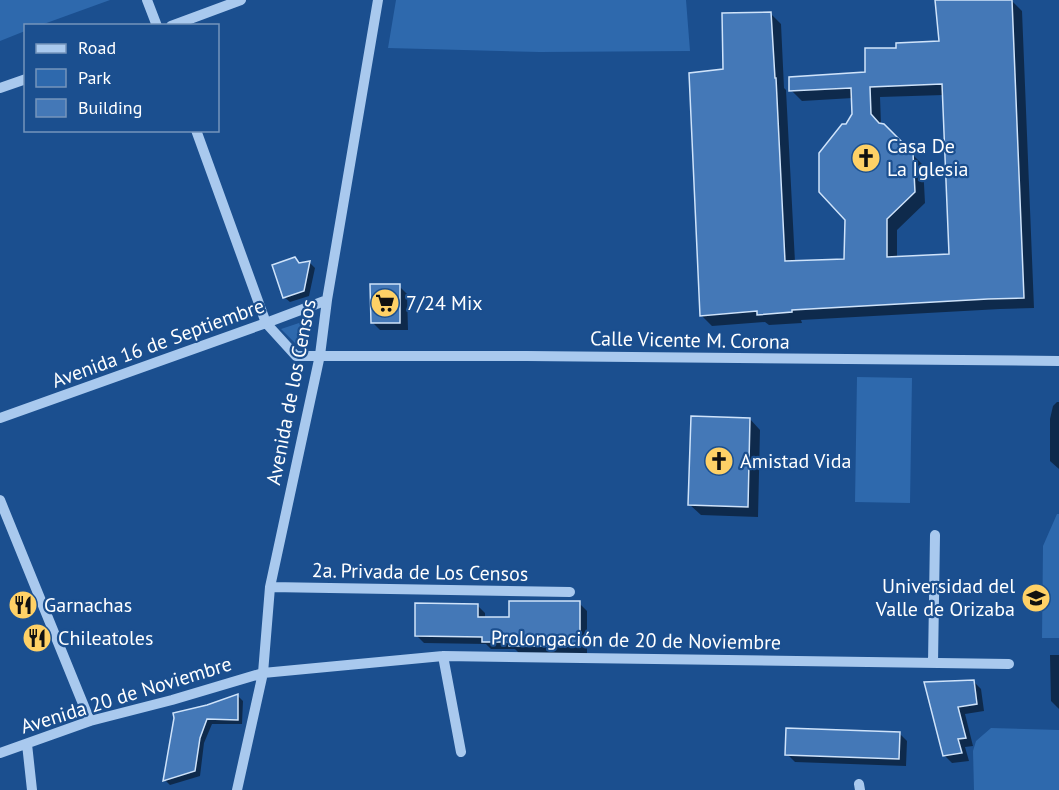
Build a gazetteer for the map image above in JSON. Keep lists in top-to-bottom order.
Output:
{
  "streets": {
    "street": [
      "Calle Vicente M. Corona",
      "Avenida 16 de Septiembre",
      "Avenida de los Censos",
      "2a. Privada de Los Censos",
      "Prolongación de 20 de Noviembre",
      "Avenida 20 de Noviembre"
    ]
  },
  "crossings": [
    ["Calle Vicente M. Corona", "Avenida 16 de Septiembre"],
    ["Calle Vicente M. Corona", "Avenida de los Censos"],
    ["Avenida 16 de Septiembre", "Avenida de los Censos"],
    ["Avenida de los Censos", "2a. Privada de Los Censos"],
    ["Avenida de los Censos", "Prolongación de 20 de Noviembre"],
    ["Avenida de los Censos", "Avenida 20 de Noviembre"],
    ["Prolongación de 20 de Noviembre", "Avenida 20 de Noviembre"]
  ],
  "places": {
    "church": ["Casa De La Iglesia", "Amistad Vida"],
    "supermarket": ["7/24 Mix"],
    "school or university": ["Universidad del Valle de Orizaba"],
    "restaurant": ["Garnachas", "Chileatoles"]
  },
  "legend": ["Road", "Park", "Building"]
}
